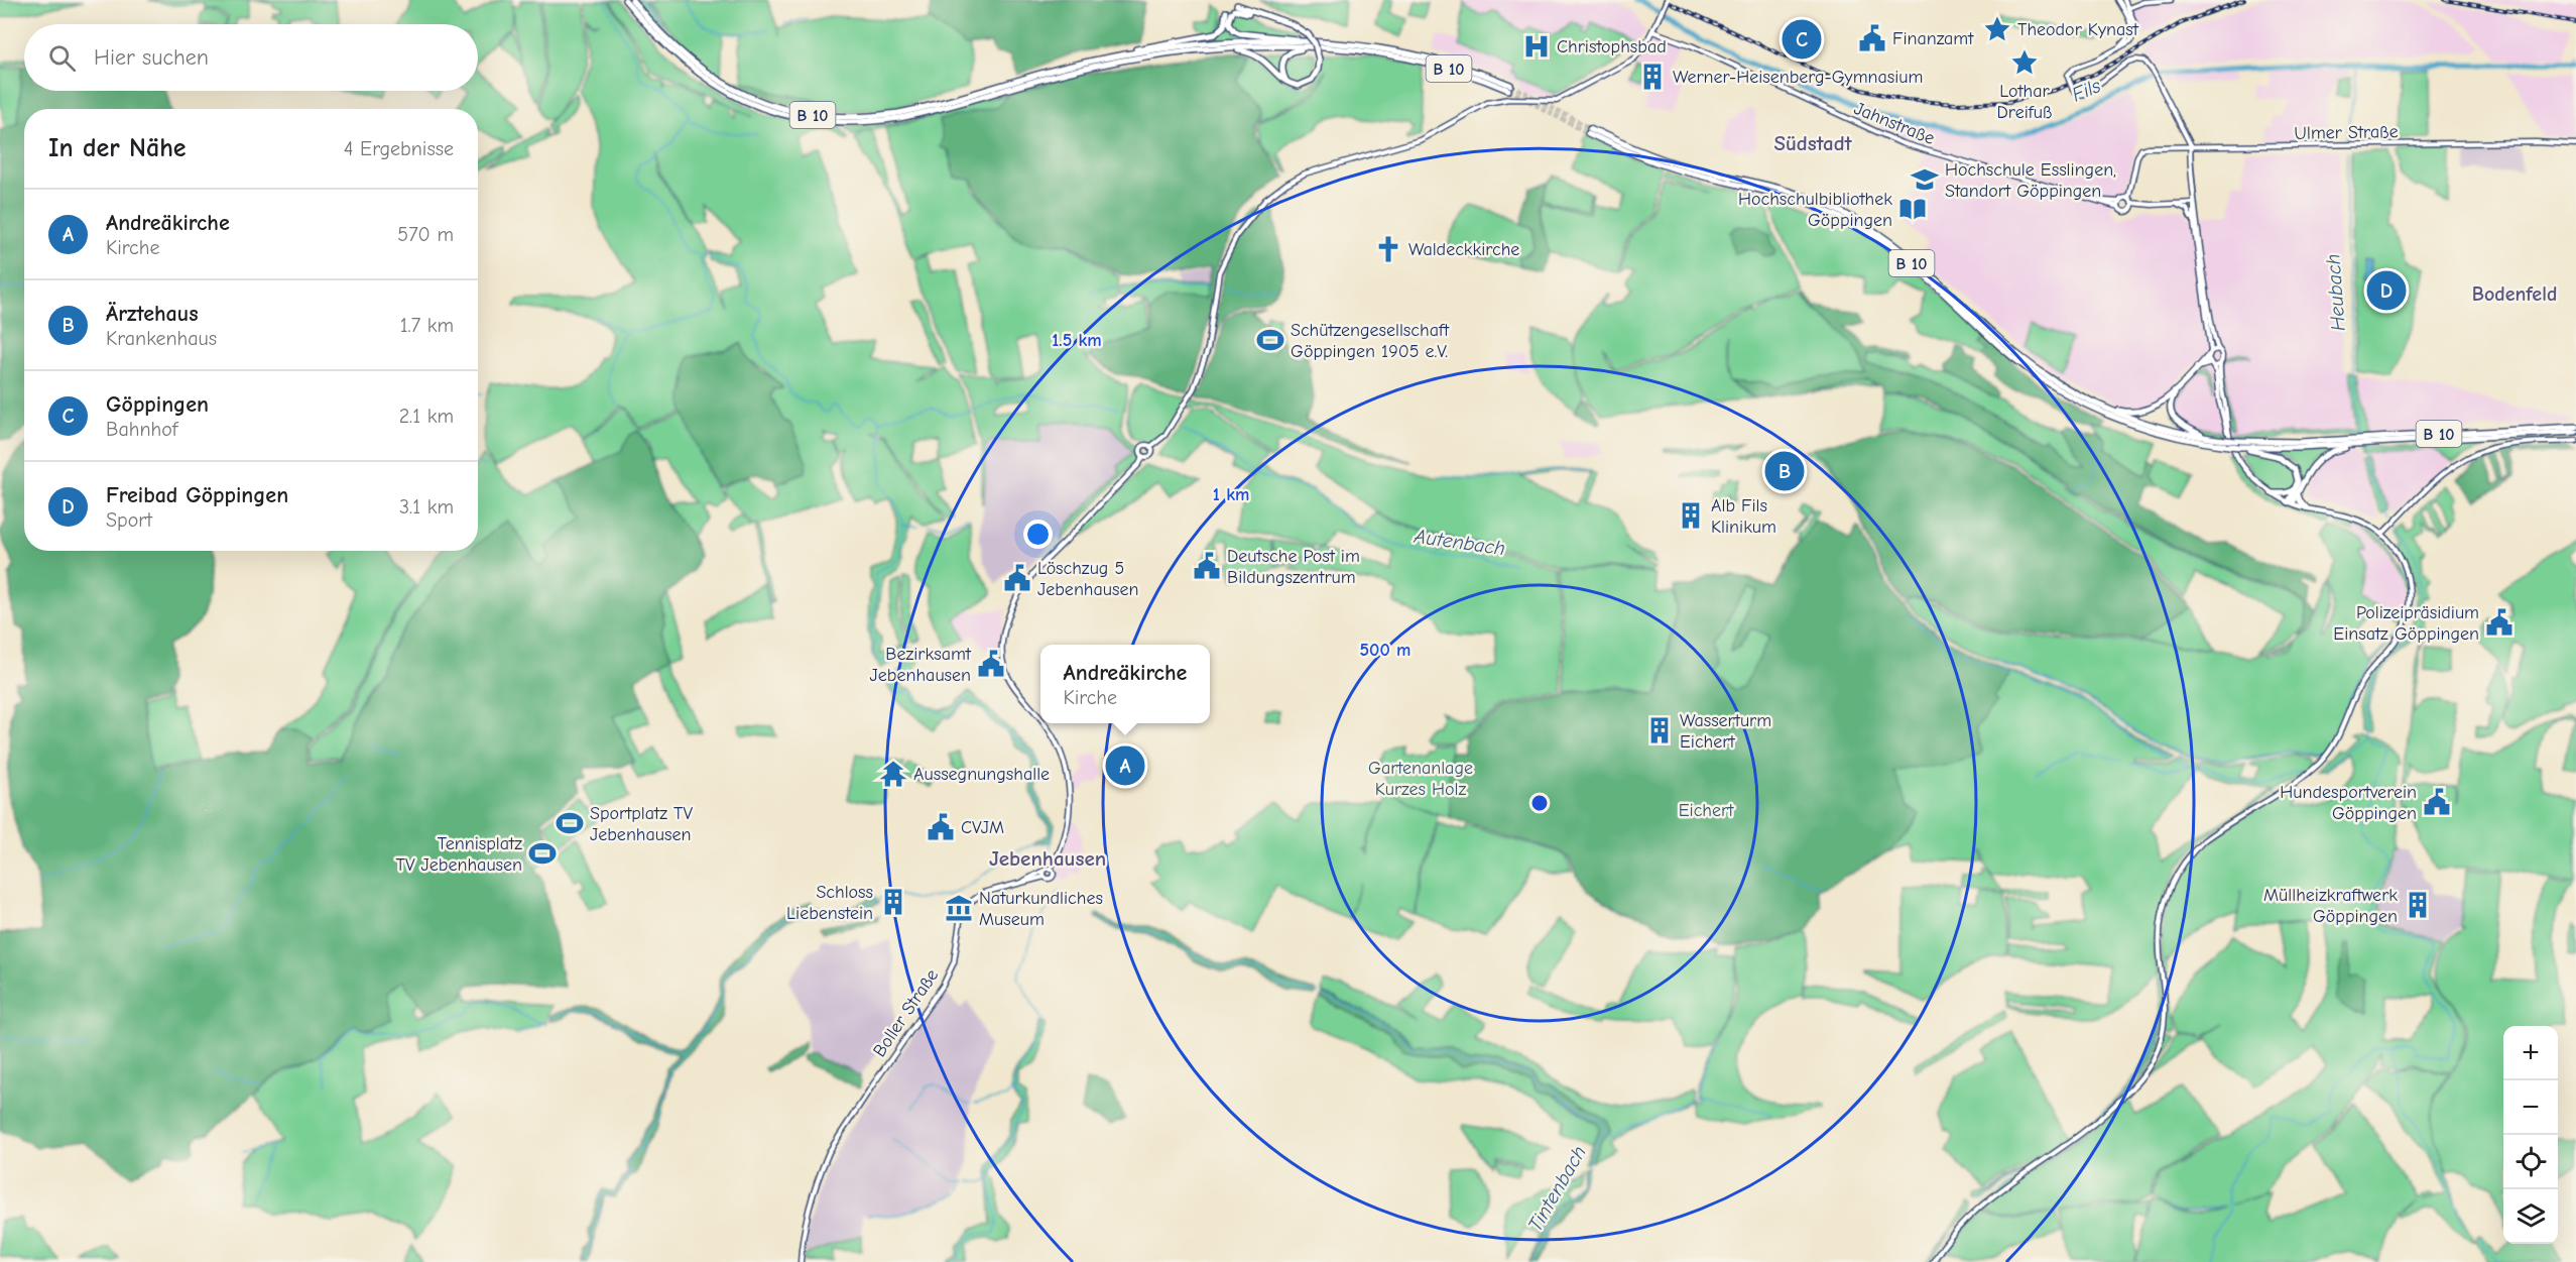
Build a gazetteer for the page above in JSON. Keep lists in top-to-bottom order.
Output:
{
  "streets": {
    "highway": ["B 10"],
    "main road": ["Jahnstraße", "Ulmer Straße", "Boller Straße"]
  },
  "districts": ["Südstadt", "Bodenfeld", "Jebenhausen"],
  "water": [
    "Fils",
    "Heubach",
    "Autenbach",
    "Tintenbach"
  ],
  "parks": ["Gartenanlage Kurzes Holz", "Eichert"],
  "places": {
    "place": ["Theodor Kynast", "Lothar Dreifuß"],
    "public building": [
      "Finanzamt",
      "Deutsche Post im Bildungszentrum",
      "Löschzug 5 Jebenhausen",
      "Polizeipräsidium Einsatz Göppingen",
      "Bezirksamt Jebenhausen",
      "Hundesportverein Göppingen",
      "CVJM"
    ],
    "hospital": ["Christophsbad"],
    "building": [
      "Werner-Heisenberg-Gymnasium",
      "Alb Fils Klinikum",
      "Wasserturm Eichert",
      "Schloss Liebenstein",
      "Müllheizkraftwerk Göppingen"
    ],
    "school or university": ["Hochschule Esslingen, Standort Göppingen"],
    "library": ["Hochschulbibliothek Göppingen"],
    "church": ["Waldeckkirche"],
    "sports": ["Schützengesellschaft Göppingen 1905 e.V.", "Sportplatz TV Jebenhausen", "Tennisplatz TV Jebenhausen"],
    "temple": ["Aussegnungshalle"],
    "museum": ["Naturkundliches Museum"]
  },
  "page": {
    "pins": [
      "C",
      "D",
      "B",
      "A"
    ],
    "search": "Hier suchen",
    "heading": ["In der Nähe", "4 Ergebnisse"],
    "list": [
      {
        "mark": "A",
        "name": "Andreäkirche",
        "note": "Kirche",
        "value": "570 m"
      },
      {
        "mark": "B",
        "name": "Ärztehaus",
        "note": "Krankenhaus",
        "value": "1.7 km"
      },
      {
        "mark": "C",
        "name": "Göppingen",
        "note": "Bahnhof",
        "value": "2.1 km"
      },
      {
        "mark": "D",
        "name": "Freibad Göppingen",
        "note": "Sport",
        "value": "3.1 km"
      }
    ],
    "popup": ["Andreäkirche", "Kirche"],
    "map_buttons": ["+", "−"]
  },
  "rings": ["1.5 km", "1 km", "500 m"]
}
